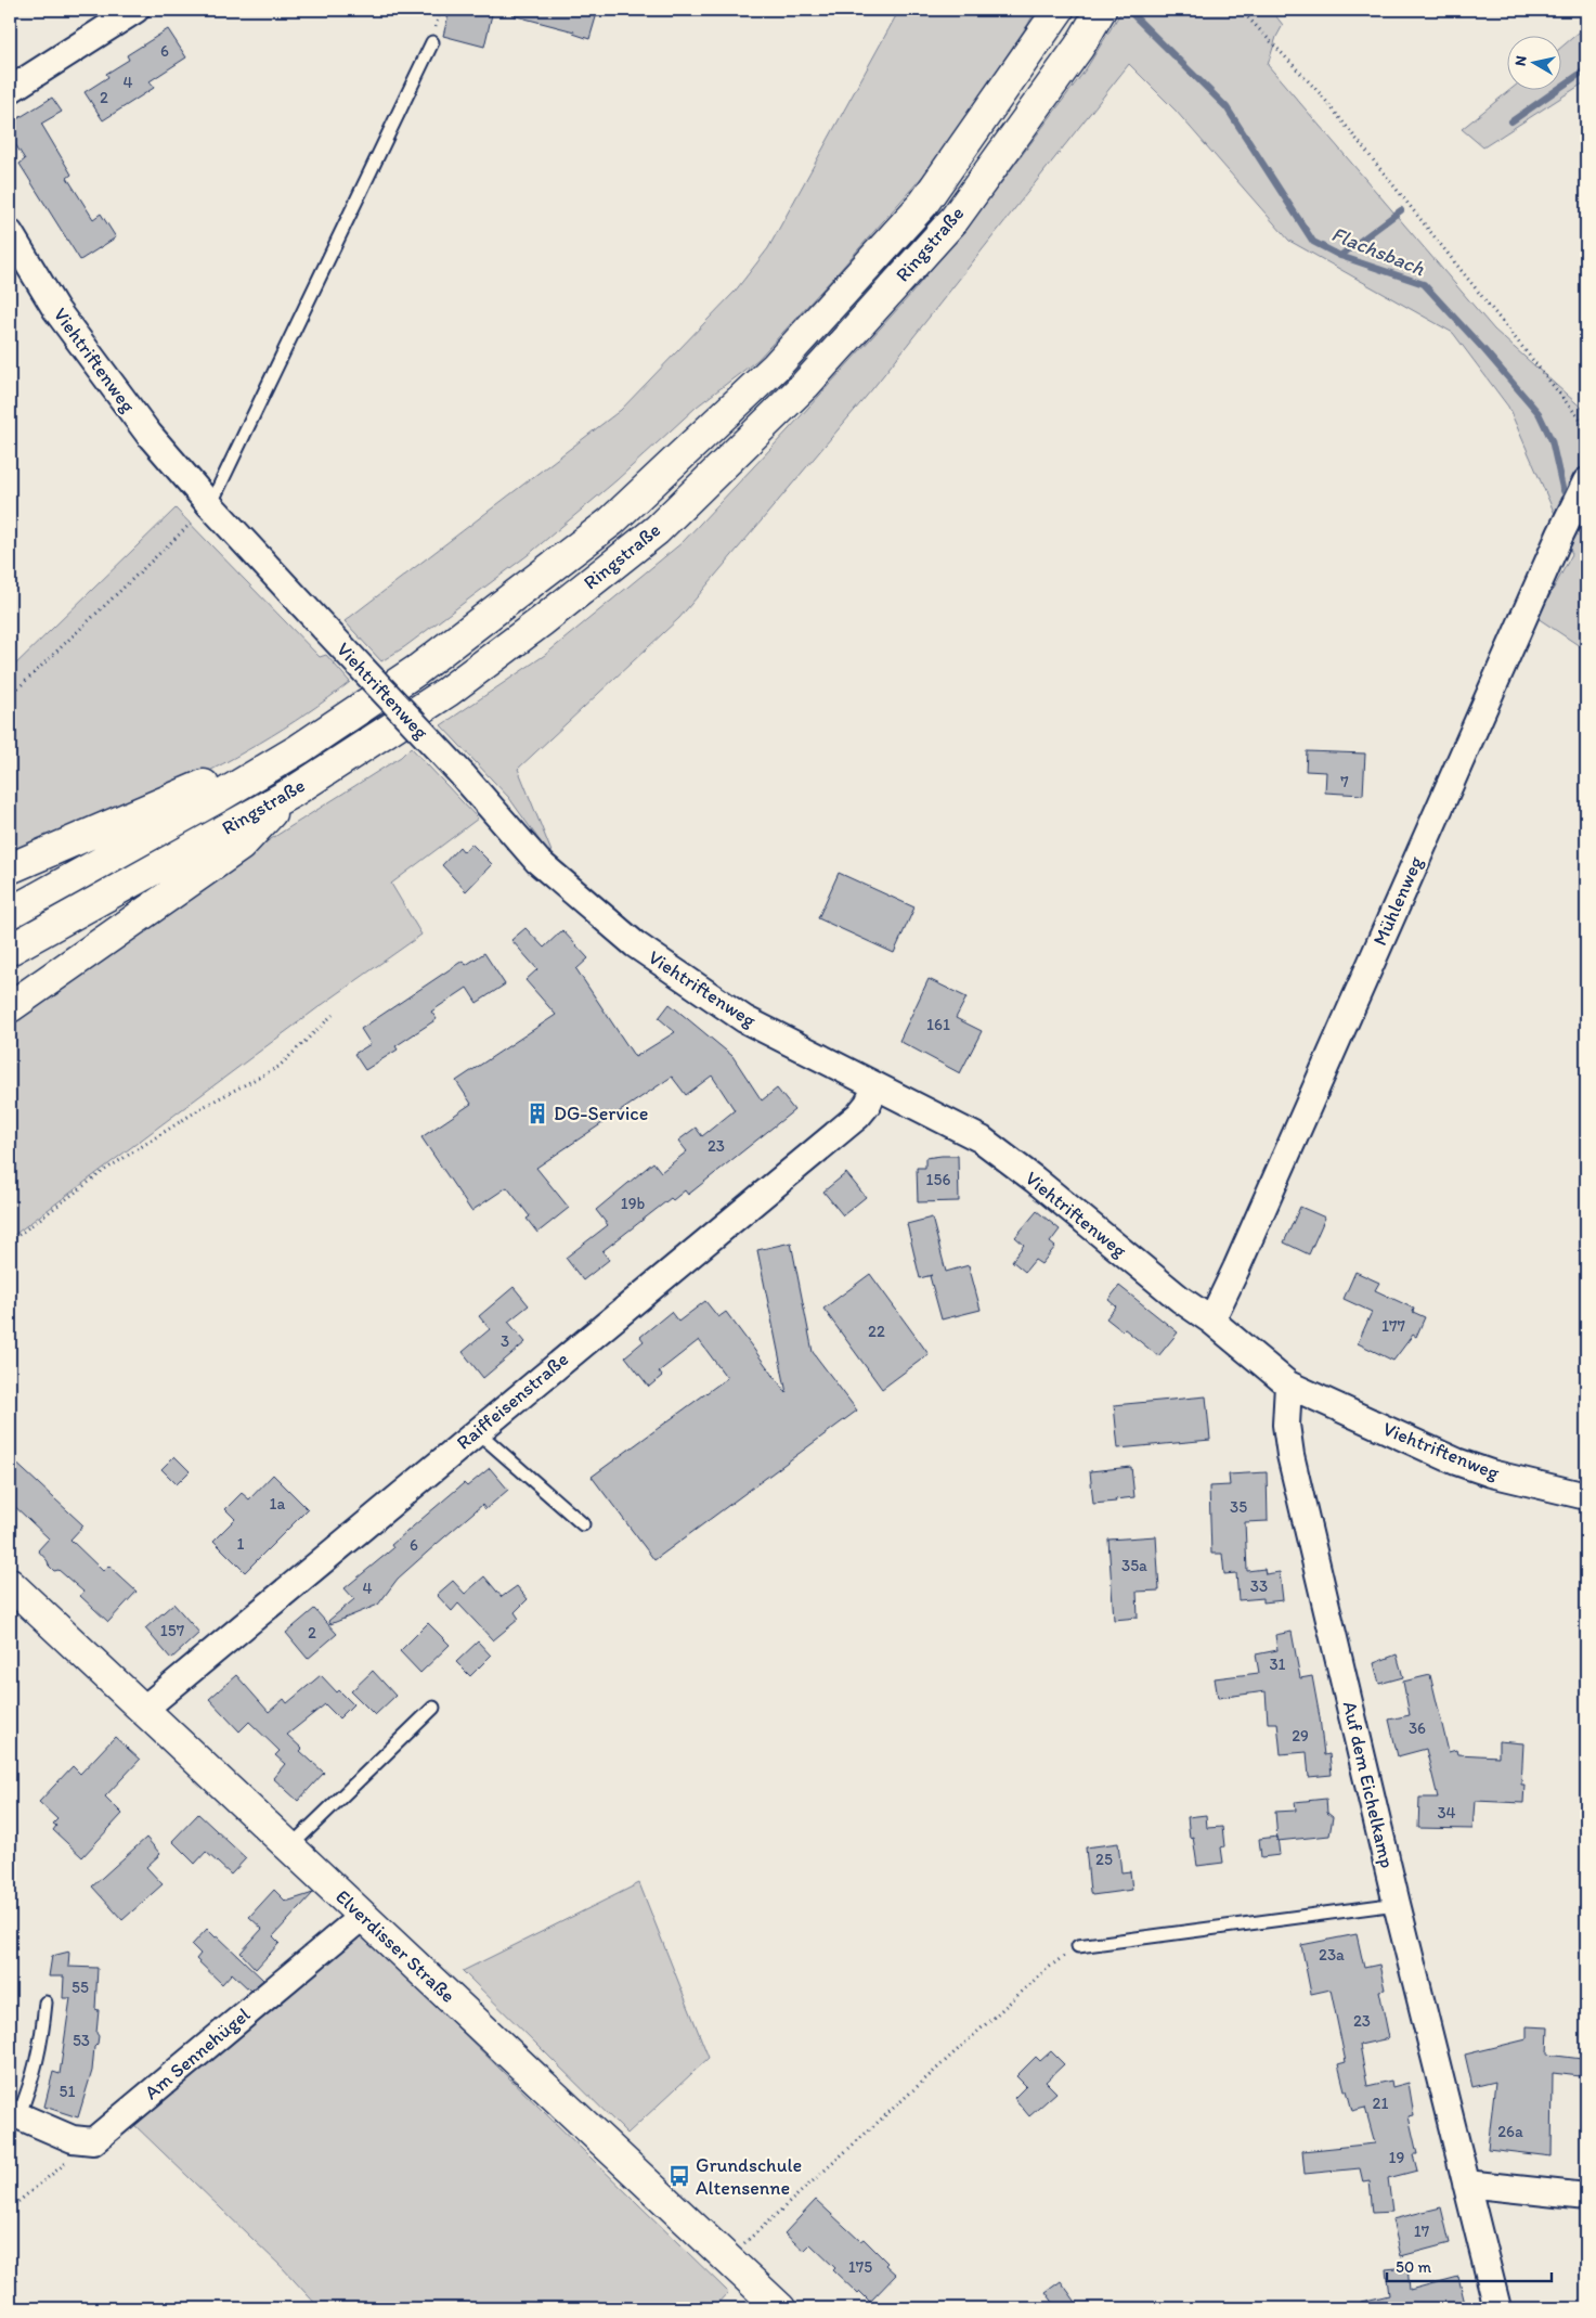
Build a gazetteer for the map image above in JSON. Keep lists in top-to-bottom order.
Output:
{
  "streets": {
    "main road": ["Ringstraße", "Elverdisser Straße"],
    "street": [
      "Viehtriftenweg",
      "Mühlenweg",
      "Raiffeisenstraße",
      "Auf dem Eichelkamp",
      "Am Sennehügel"
    ]
  },
  "crossings": [
    ["Viehtriftenweg", "Mühlenweg"],
    ["Viehtriftenweg", "Raiffeisenstraße"],
    ["Viehtriftenweg", "Auf dem Eichelkamp"],
    ["Raiffeisenstraße", "Elverdisser Straße"],
    ["Elverdisser Straße", "Am Sennehügel"]
  ],
  "water": ["Flachsbach"],
  "places": {
    "building": ["DG-Service"],
    "bus stop": ["Grundschule Altensenne"]
  },
  "house_numbers": [
    "6",
    "4",
    "2",
    "7",
    "161",
    "23",
    "156",
    "19b",
    "177",
    "22",
    "3",
    "1a",
    "35",
    "1",
    "6",
    "35a",
    "33",
    "4",
    "157",
    "2",
    "31",
    "36",
    "29",
    "34",
    "25",
    "23a",
    "55",
    "23",
    "53",
    "51",
    "21",
    "26a",
    "19",
    "17",
    "175"
  ],
  "scale_bar": "50 m",
  "north": "left"
}
